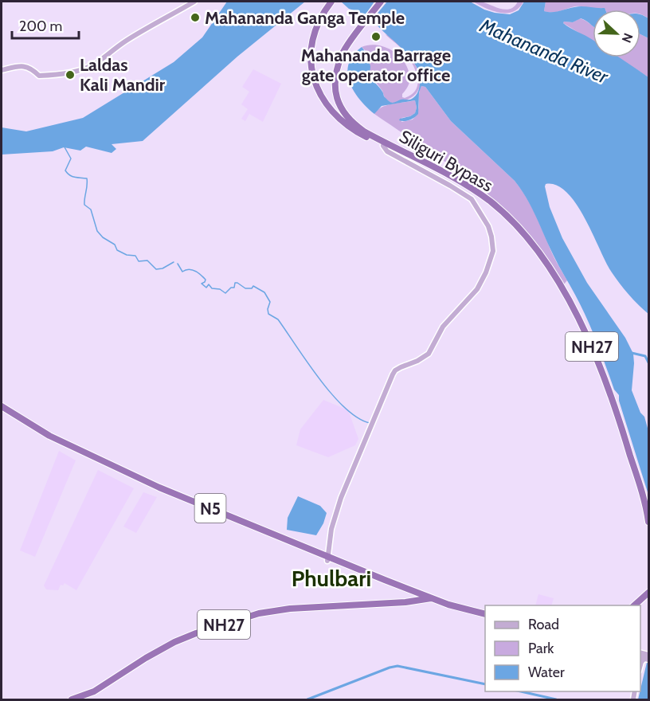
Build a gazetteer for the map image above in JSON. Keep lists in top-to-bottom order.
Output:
{
  "streets": {
    "highway": ["Siliguri Bypass", "NH27", "N5"]
  },
  "crossings": [
    ["NH27", "N5"]
  ],
  "districts": ["Phulbari"],
  "water": ["Mahananda River"],
  "places": ["Mahananda Ganga Temple", "Mahananda Barrage gate operator office", "Laldas Kali Mandir"],
  "legend": ["Road", "Park", "Water"],
  "scale_bar": "200 m",
  "north": "right"
}
